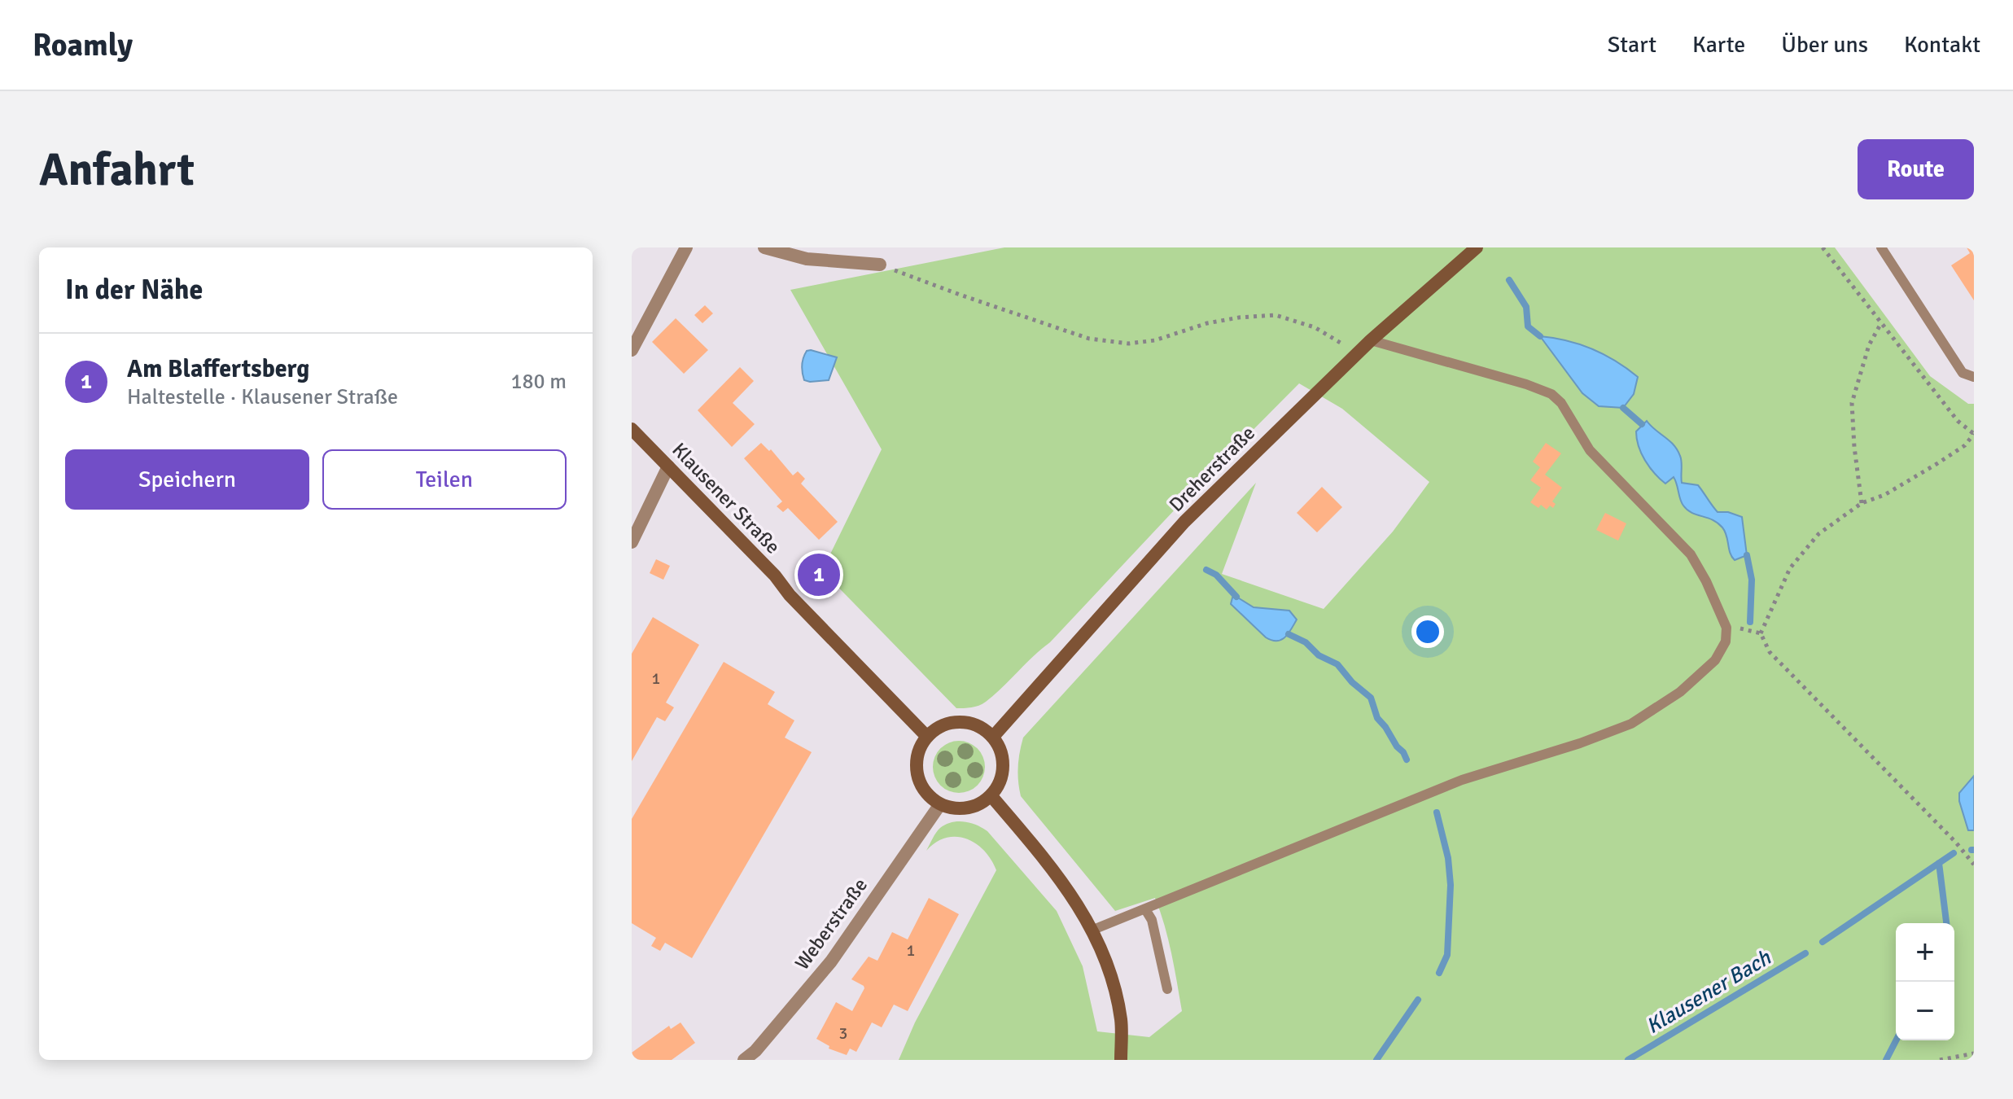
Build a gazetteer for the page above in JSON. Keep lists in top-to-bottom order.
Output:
{
  "streets": {
    "main road": ["Dreherstraße", "Klausener Straße"],
    "street": ["Weberstraße"]
  },
  "crossings": [
    ["Dreherstraße", "Klausener Straße"],
    ["Dreherstraße", "Weberstraße"],
    ["Klausener Straße", "Weberstraße"]
  ],
  "water": ["Klausener Bach"],
  "house_numbers": ["1", "1", "3"],
  "page": {
    "header": "Roamly",
    "nav": [
      "Start",
      "Karte",
      "Über uns",
      "Kontakt"
    ],
    "buttons": [
      "Route",
      ["Speichern", "Teilen"]
    ],
    "title": "Anfahrt",
    "heading": "In der Nähe",
    "list": [
      {
        "mark": "1",
        "name": "Am Blaffertsberg",
        "note": "Haltestelle · Klausener Straße",
        "value": "180 m"
      }
    ],
    "pins": "1",
    "map_buttons": ["+", "−"]
  }
}
